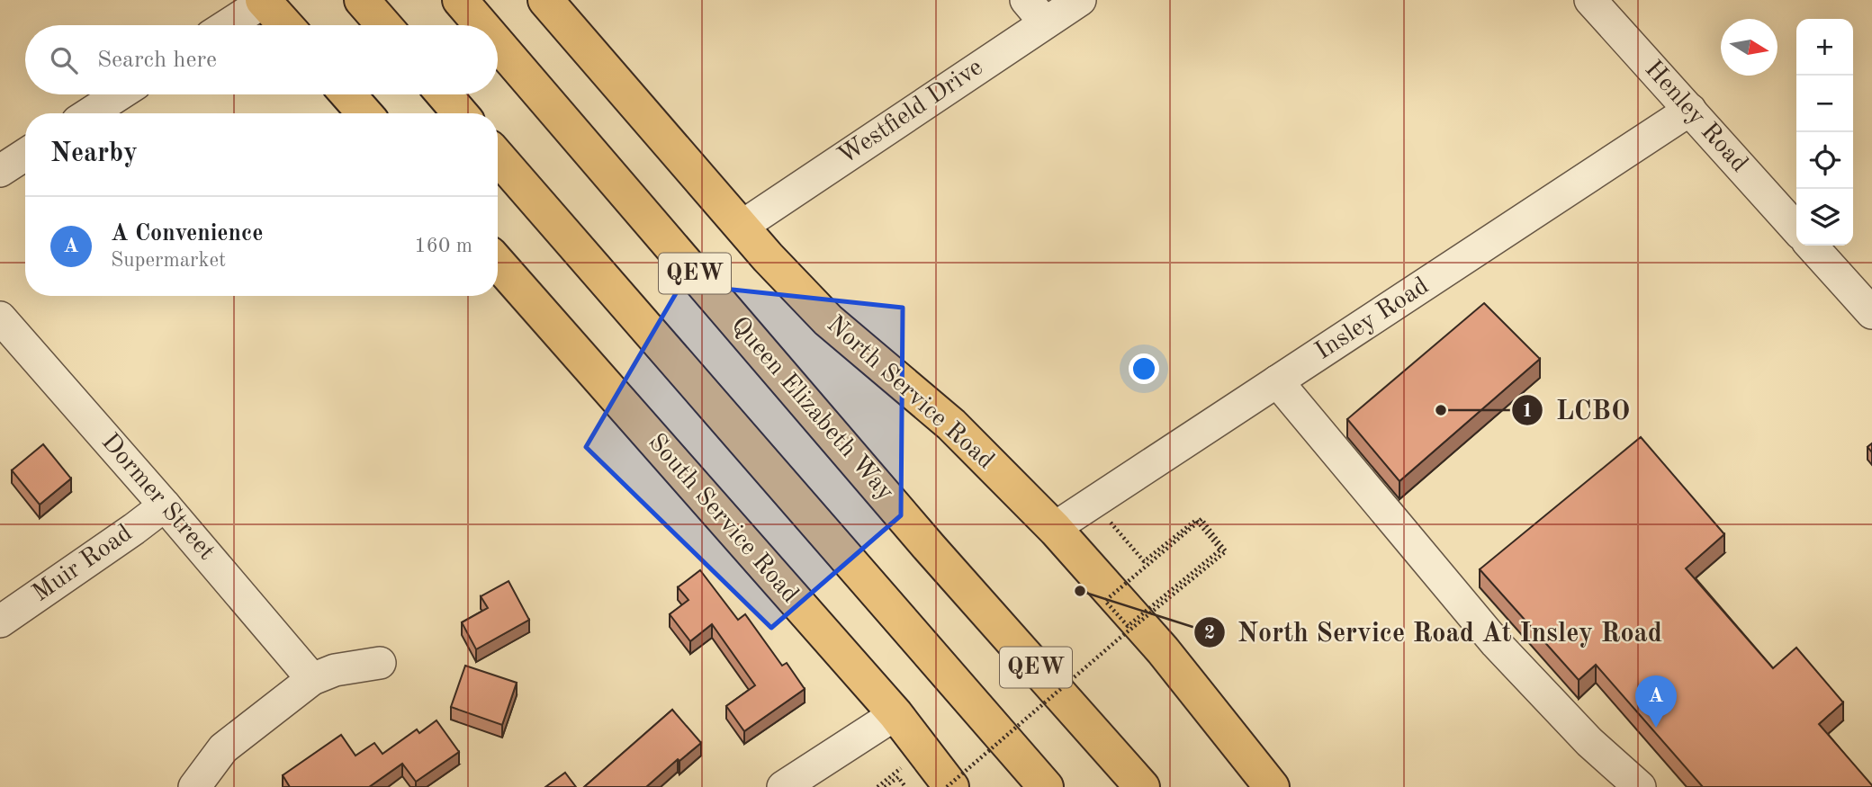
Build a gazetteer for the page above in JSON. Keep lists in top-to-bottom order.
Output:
{
  "streets": {
    "main road": [
      "QEW",
      "North Service Road",
      "Queen Elizabeth Way",
      "South Service Road"
    ],
    "street": [
      "Westfield Drive",
      "Henley Road",
      "Insley Road",
      "Dormer Street",
      "Muir Road"
    ]
  },
  "crossings": [
    ["Westfield Drive", "North Service Road"],
    ["Henley Road", "Insley Road"],
    ["Insley Road", "North Service Road"],
    ["Dormer Street", "Muir Road"]
  ],
  "places": ["LCBO", "North Service Road At Insley Road"],
  "north": "right",
  "page": {
    "map_buttons": ["+", "−"],
    "search": "Search here",
    "heading": "Nearby",
    "list": [
      {
        "mark": "A",
        "name": "A Convenience",
        "note": "Supermarket",
        "value": "160 m"
      }
    ],
    "pins": "A"
  }
}
